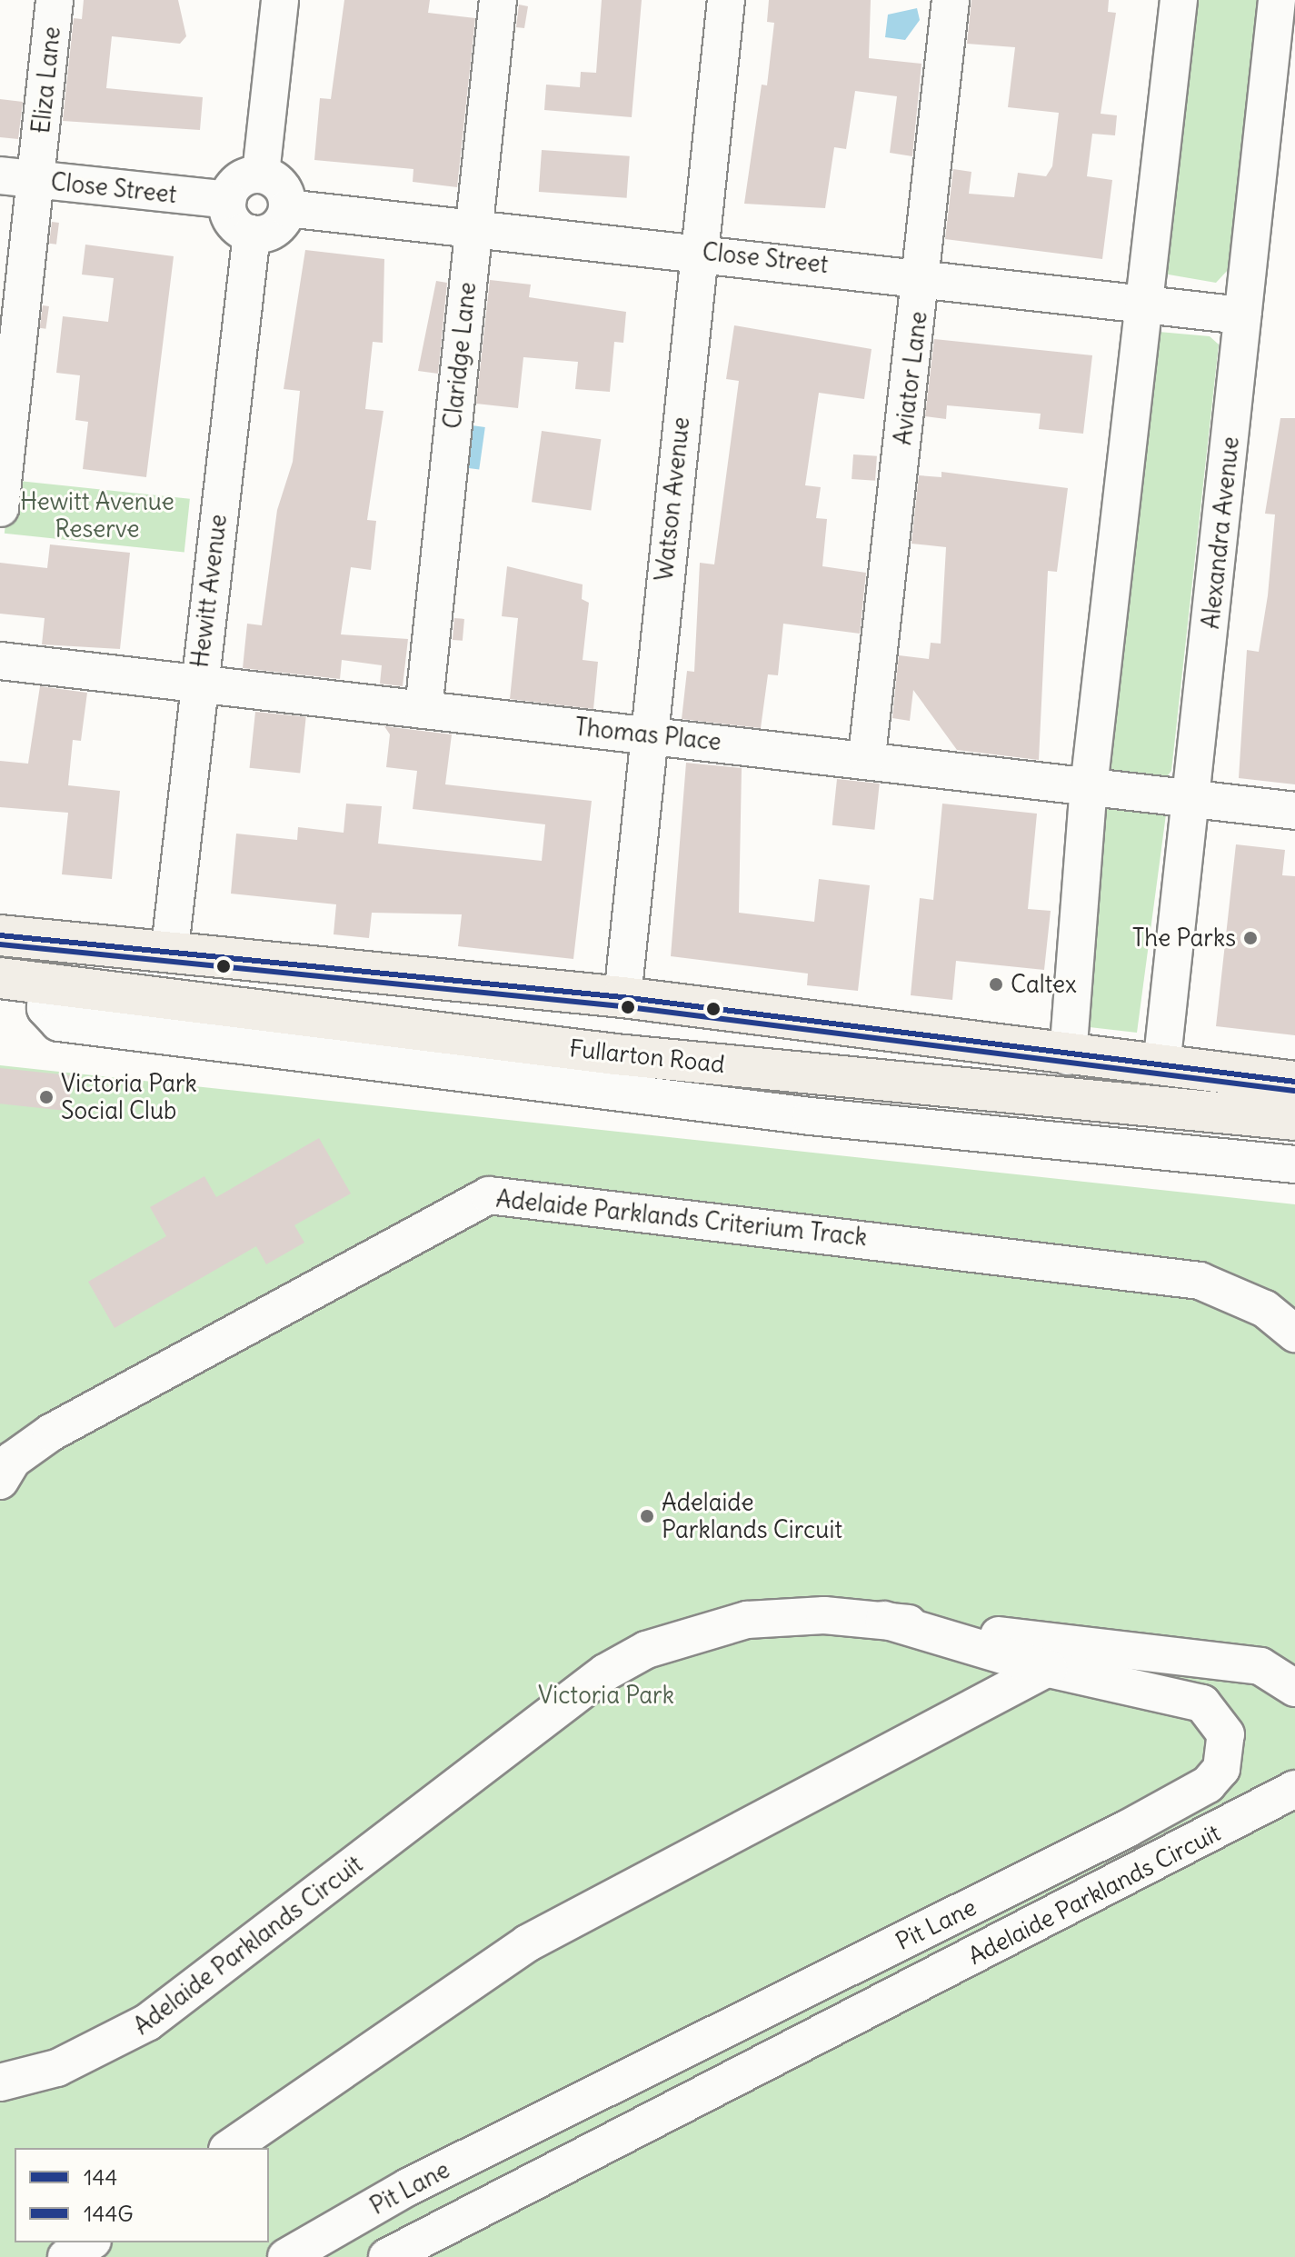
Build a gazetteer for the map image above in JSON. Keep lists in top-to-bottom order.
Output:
{
  "streets": {
    "highway": ["Fullarton Road"],
    "street": [
      "Eliza Lane",
      "Close Street",
      "Claridge Lane",
      "Aviator Lane",
      "Watson Avenue",
      "Alexandra Avenue",
      "Hewitt Avenue",
      "Thomas Place",
      "Adelaide Parklands Criterium Track",
      "Adelaide Parklands Circuit",
      "Pit Lane"
    ]
  },
  "crossings": [
    ["Eliza Lane", "Close Street"],
    ["Close Street", "Claridge Lane"],
    ["Close Street", "Aviator Lane"],
    ["Close Street", "Watson Avenue"],
    ["Close Street", "Alexandra Avenue"],
    ["Close Street", "Hewitt Avenue"],
    ["Claridge Lane", "Thomas Place"],
    ["Aviator Lane", "Thomas Place"],
    ["Watson Avenue", "Thomas Place"],
    ["Alexandra Avenue", "Thomas Place"],
    ["Hewitt Avenue", "Thomas Place"],
    ["Adelaide Parklands Circuit", "Pit Lane"]
  ],
  "parks": ["Hewitt Avenue Reserve", "Victoria Park"],
  "places": [
    "The Parks",
    "Caltex",
    "Victoria Park Social Club",
    "Adelaide Parklands Circuit"
  ],
  "lines": ["transit line 144", "transit line 144G"],
  "legend": ["144", "144G"]
}
